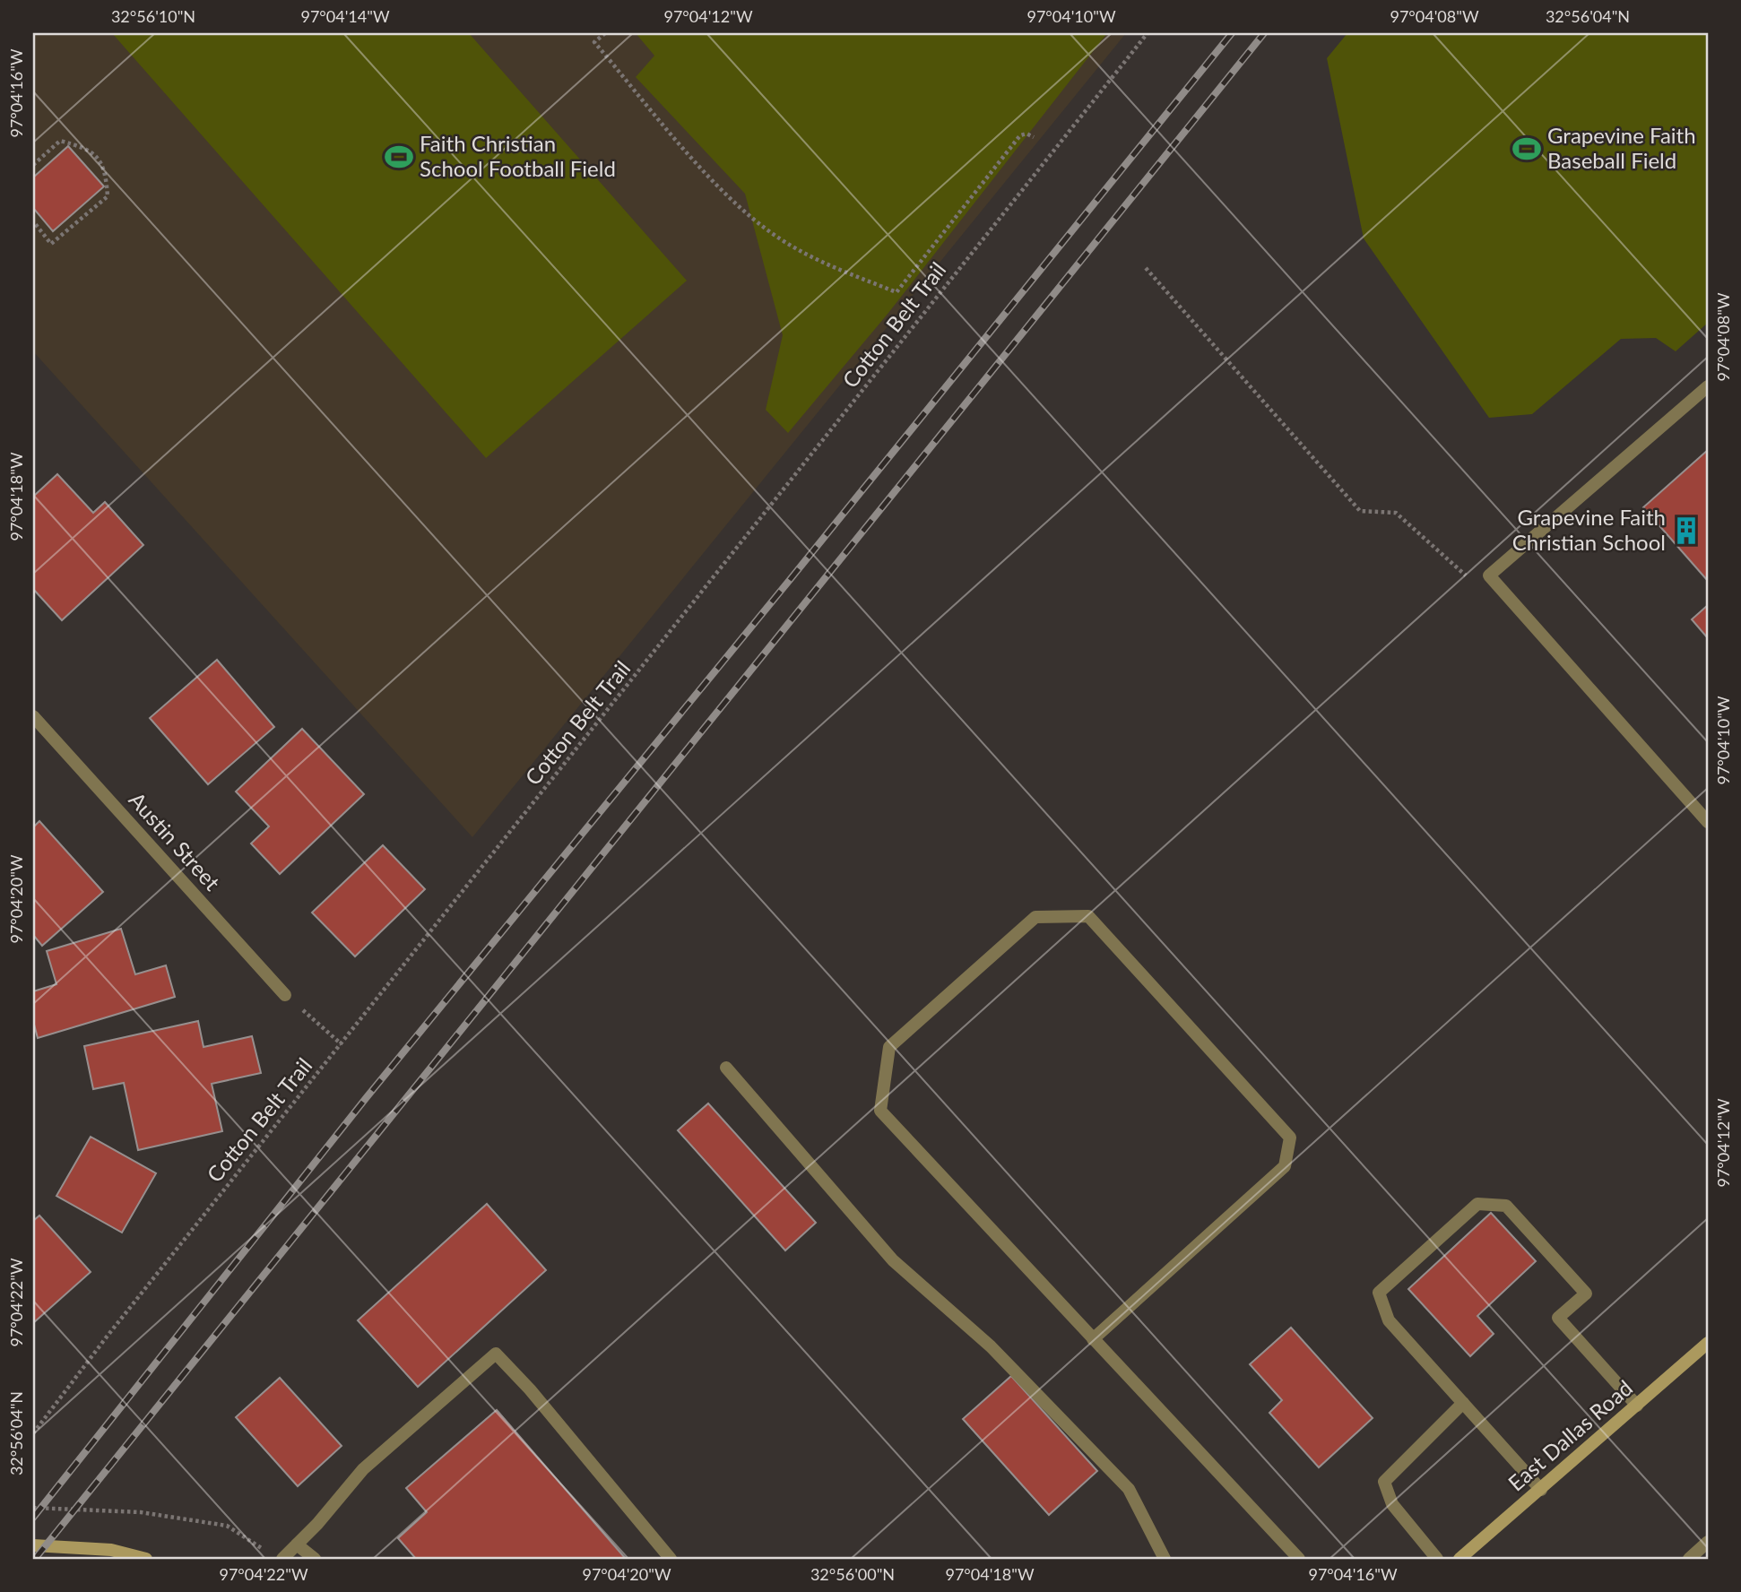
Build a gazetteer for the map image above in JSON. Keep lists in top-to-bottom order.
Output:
{
  "streets": {
    "main road": ["East Dallas Road"],
    "street": ["Austin Street"],
    "path": ["Cotton Belt Trail"]
  },
  "places": {
    "sports": ["Grapevine Faith Baseball Field", "Faith Christian School Football Field"],
    "building": ["Grapevine Faith Christian School"]
  },
  "coordinates": [
    "32°56'10\"N",
    "97°04'14\"W",
    "97°04'12\"W",
    "97°04'10\"W",
    "97°04'08\"W",
    "32°56'04\"N",
    "97°04'16\"W",
    "97°04'18\"W",
    "97°04'20\"W",
    "97°04'22\"W",
    "32°56'00\"N"
  ]
}
